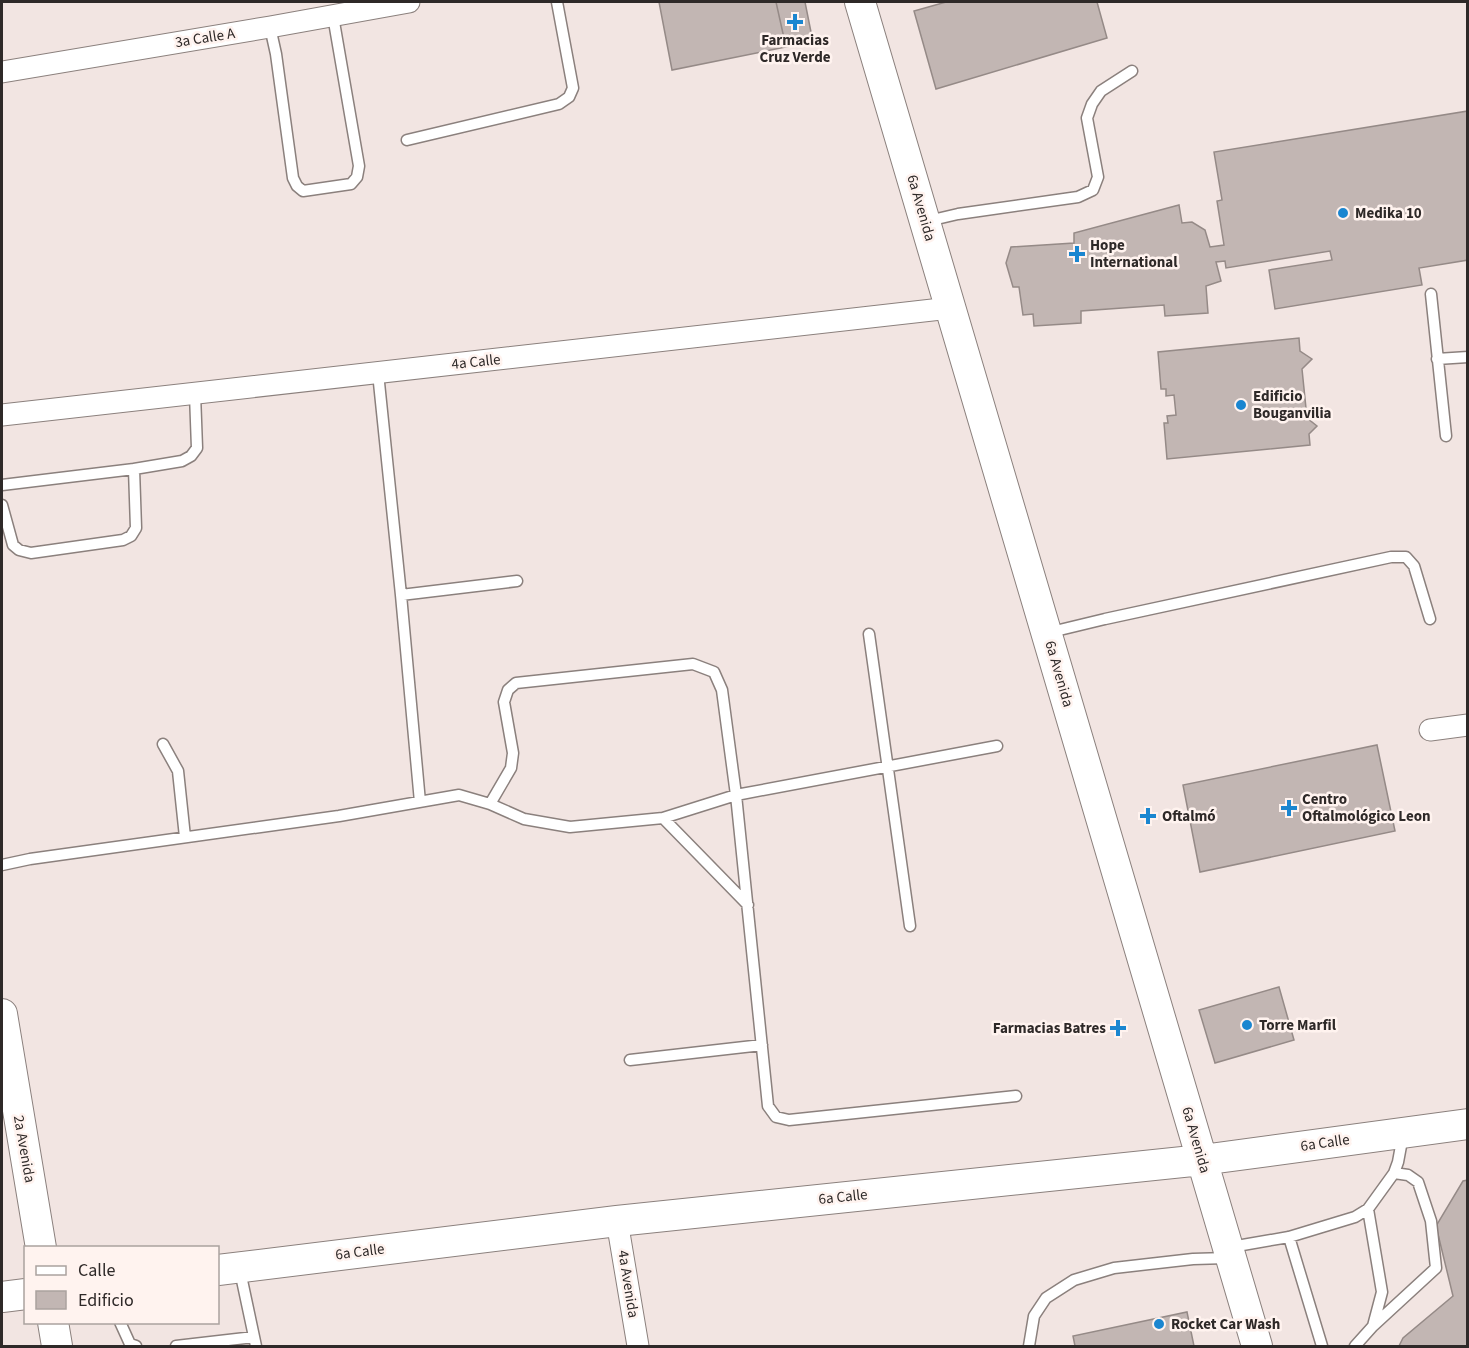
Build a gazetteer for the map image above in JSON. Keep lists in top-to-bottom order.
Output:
{
  "streets": {
    "street": [
      "3a Calle A",
      "6a Avenida",
      "4a Calle",
      "6a Calle",
      "2a Avenida",
      "4a Avenida"
    ]
  },
  "crossings": [
    ["6a Avenida", "4a Calle"],
    ["6a Avenida", "6a Calle"],
    ["6a Calle", "4a Avenida"]
  ],
  "places": {
    "health": [
      "Farmacias Cruz Verde",
      "Hope International",
      "Centro Oftalmológico Leon",
      "Oftalmó",
      "Farmacias Batres"
    ],
    "other": [
      "Medika 10",
      "Edificio Bouganvilia",
      "Torre Marfil",
      "Rocket Car Wash"
    ]
  },
  "legend": ["Calle", "Edificio"]
}
